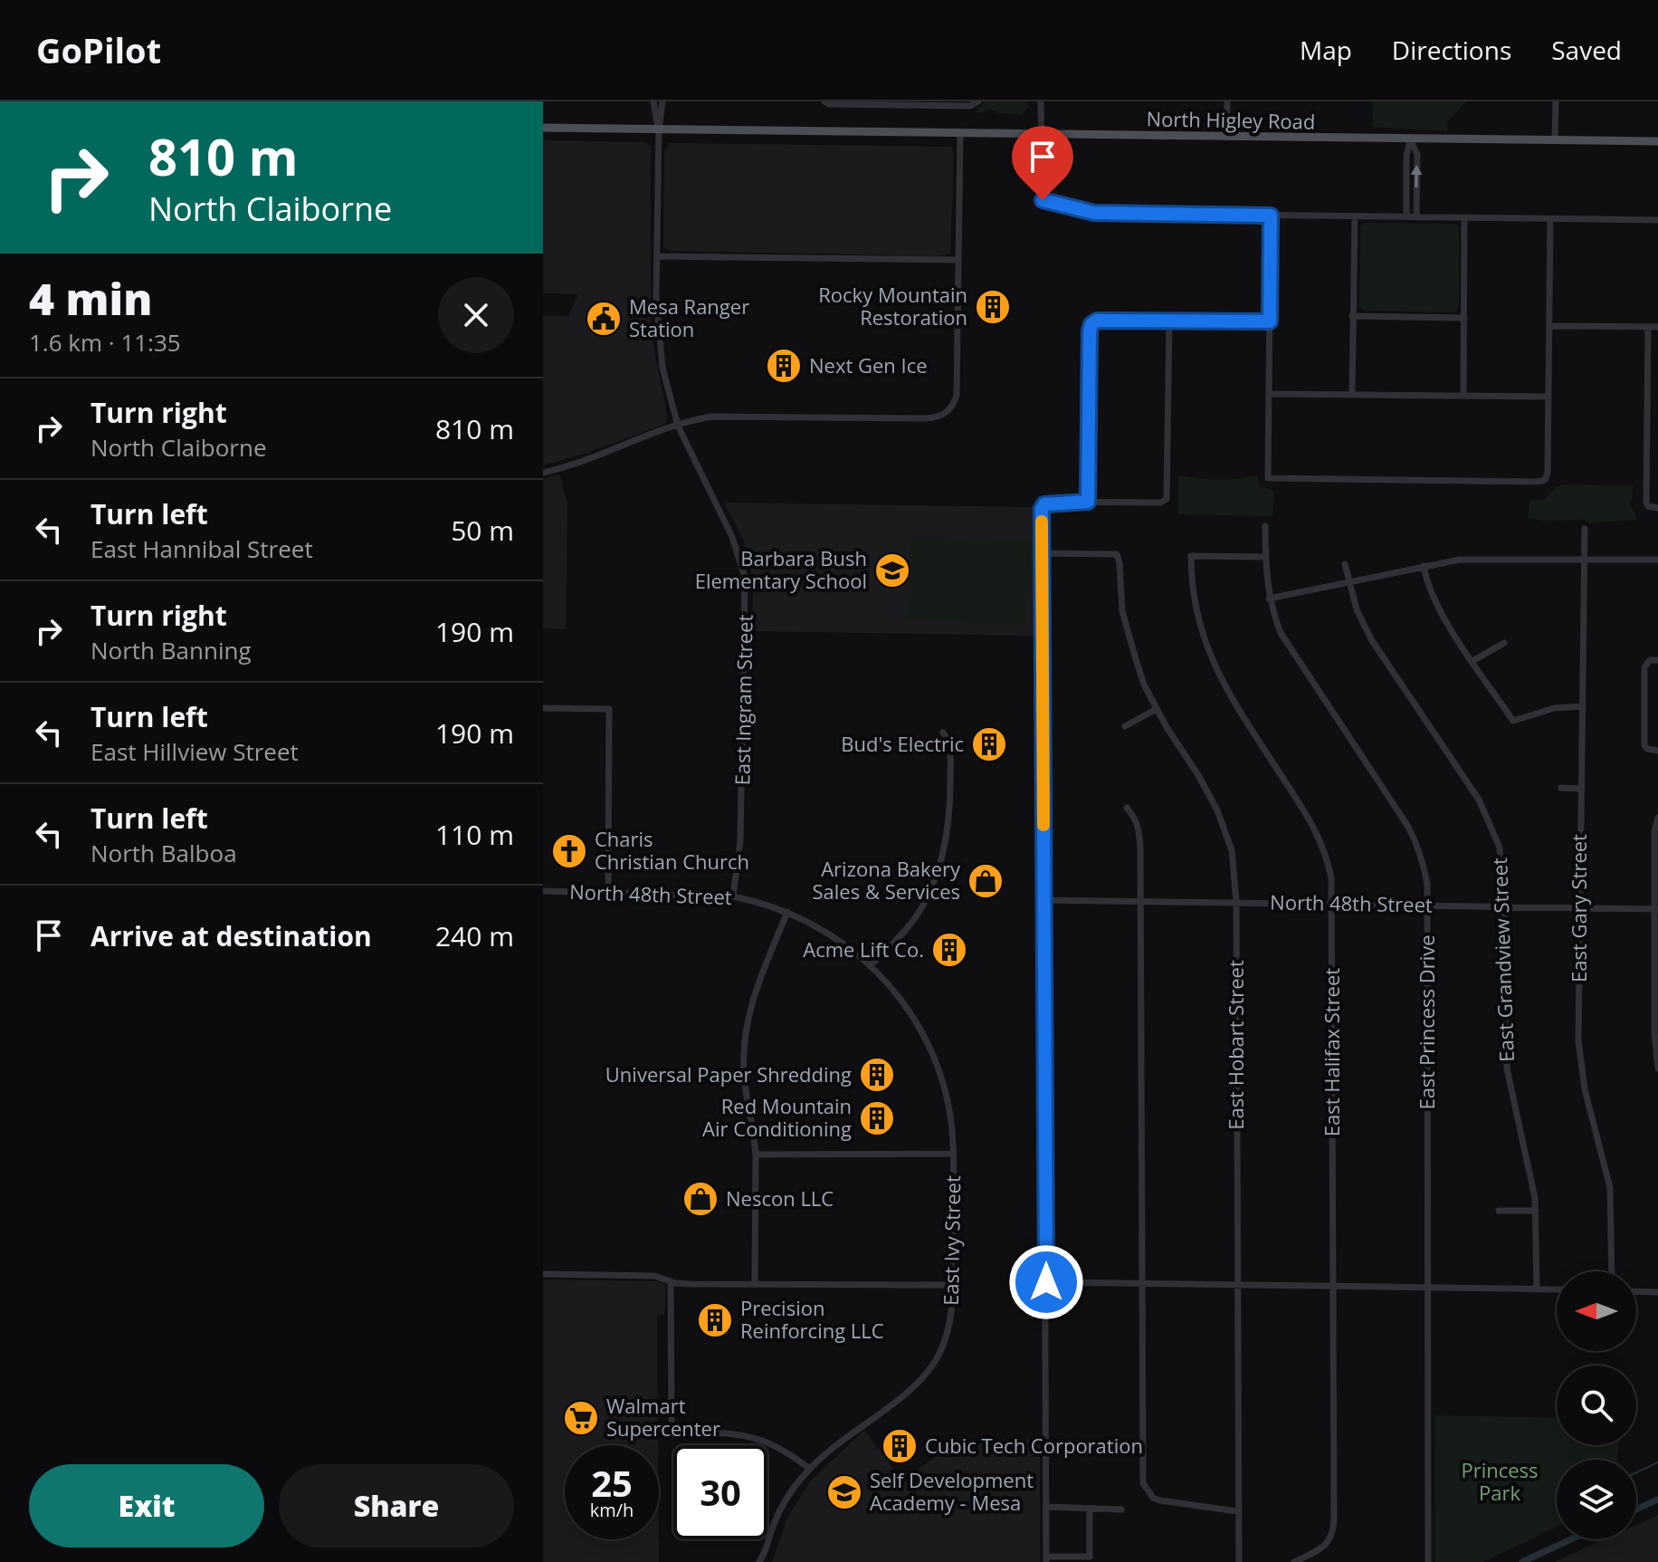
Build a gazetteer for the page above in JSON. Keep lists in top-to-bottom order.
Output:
{
  "streets": {
    "main road": ["North Higley Road"],
    "street": [
      "East Ingram Street",
      "North 48th Street",
      "East Gary Street",
      "East Grandview Street",
      "East Princess Drive",
      "East Hobart Street",
      "East Halifax Street",
      "East Ivy Street"
    ]
  },
  "crossings": [
    ["North Higley Road", "East Ingram Street"],
    ["East Ingram Street", "North 48th Street"],
    ["North 48th Street", "East Gary Street"],
    ["North 48th Street", "East Grandview Street"],
    ["North 48th Street", "East Princess Drive"],
    ["North 48th Street", "East Hobart Street"],
    ["North 48th Street", "East Halifax Street"],
    ["North 48th Street", "East Ivy Street"],
    ["East Princess Drive", "East Halifax Street"]
  ],
  "parks": ["Princess Park"],
  "places": {
    "building": [
      "Rocky Mountain Restoration",
      "Next Gen Ice",
      "Bud's Electric",
      "Acme Lift Co.",
      "Universal Paper Shredding",
      "Red Mountain Air Conditioning",
      "Precision Reinforcing LLC",
      "Cubic Tech Corporation"
    ],
    "public building": ["Mesa Ranger Station"],
    "school or university": ["Barbara Bush Elementary School", "Self Development Academy - Mesa"],
    "church": ["Charis Christian Church"],
    "shop": ["Arizona Bakery Sales & Services", "Nescon LLC"],
    "supermarket": ["Walmart Supercenter"]
  },
  "north": "left",
  "page": {
    "header": "GoPilot",
    "nav": ["Map", "Directions", "Saved"],
    "turn": ["810 m", "North Claiborne"],
    "heading": ["4 min", "1.6 km · 11:35"],
    "list": [
      {
        "name": "Turn right",
        "note": "North Claiborne",
        "value": "810 m"
      },
      {
        "name": "Turn left",
        "note": "East Hannibal Street",
        "value": "50 m"
      },
      {
        "name": "Turn right",
        "note": "North Banning",
        "value": "190 m"
      },
      {
        "name": "Turn left",
        "note": "East Hillview Street",
        "value": "190 m"
      },
      {
        "name": "Turn left",
        "note": "North Balboa",
        "value": "110 m"
      },
      {
        "name": "Arrive at destination",
        "value": "240 m"
      }
    ],
    "speed": "25 km/h",
    "limit": "30",
    "buttons": ["Exit", "Share"]
  }
}
